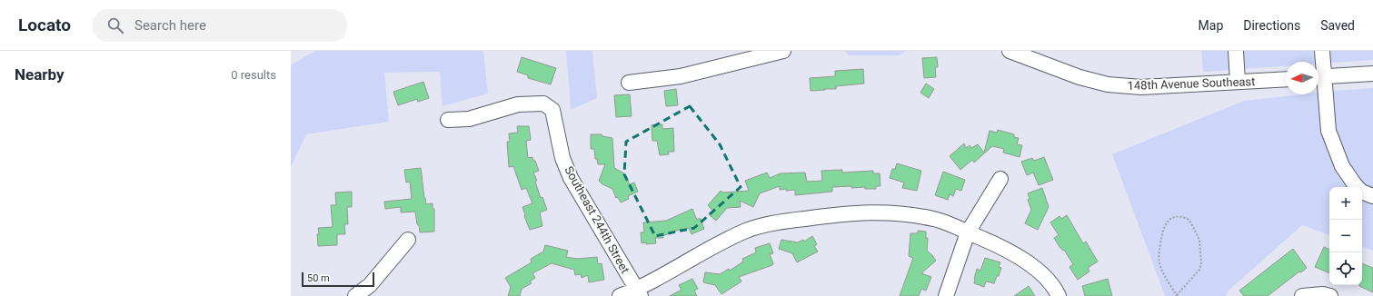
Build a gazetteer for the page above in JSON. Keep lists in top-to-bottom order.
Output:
{
  "streets": {
    "street": ["148th Avenue Southeast", "Southeast 244th Street"]
  },
  "scale_bar": "50 m",
  "north": "left",
  "page": {
    "header": "Locato",
    "search": "Search here",
    "nav": ["Map", "Directions", "Saved"],
    "heading": ["Nearby", "0 results"],
    "map_buttons": ["+", "−"],
    "scale": "50 m"
  }
}
